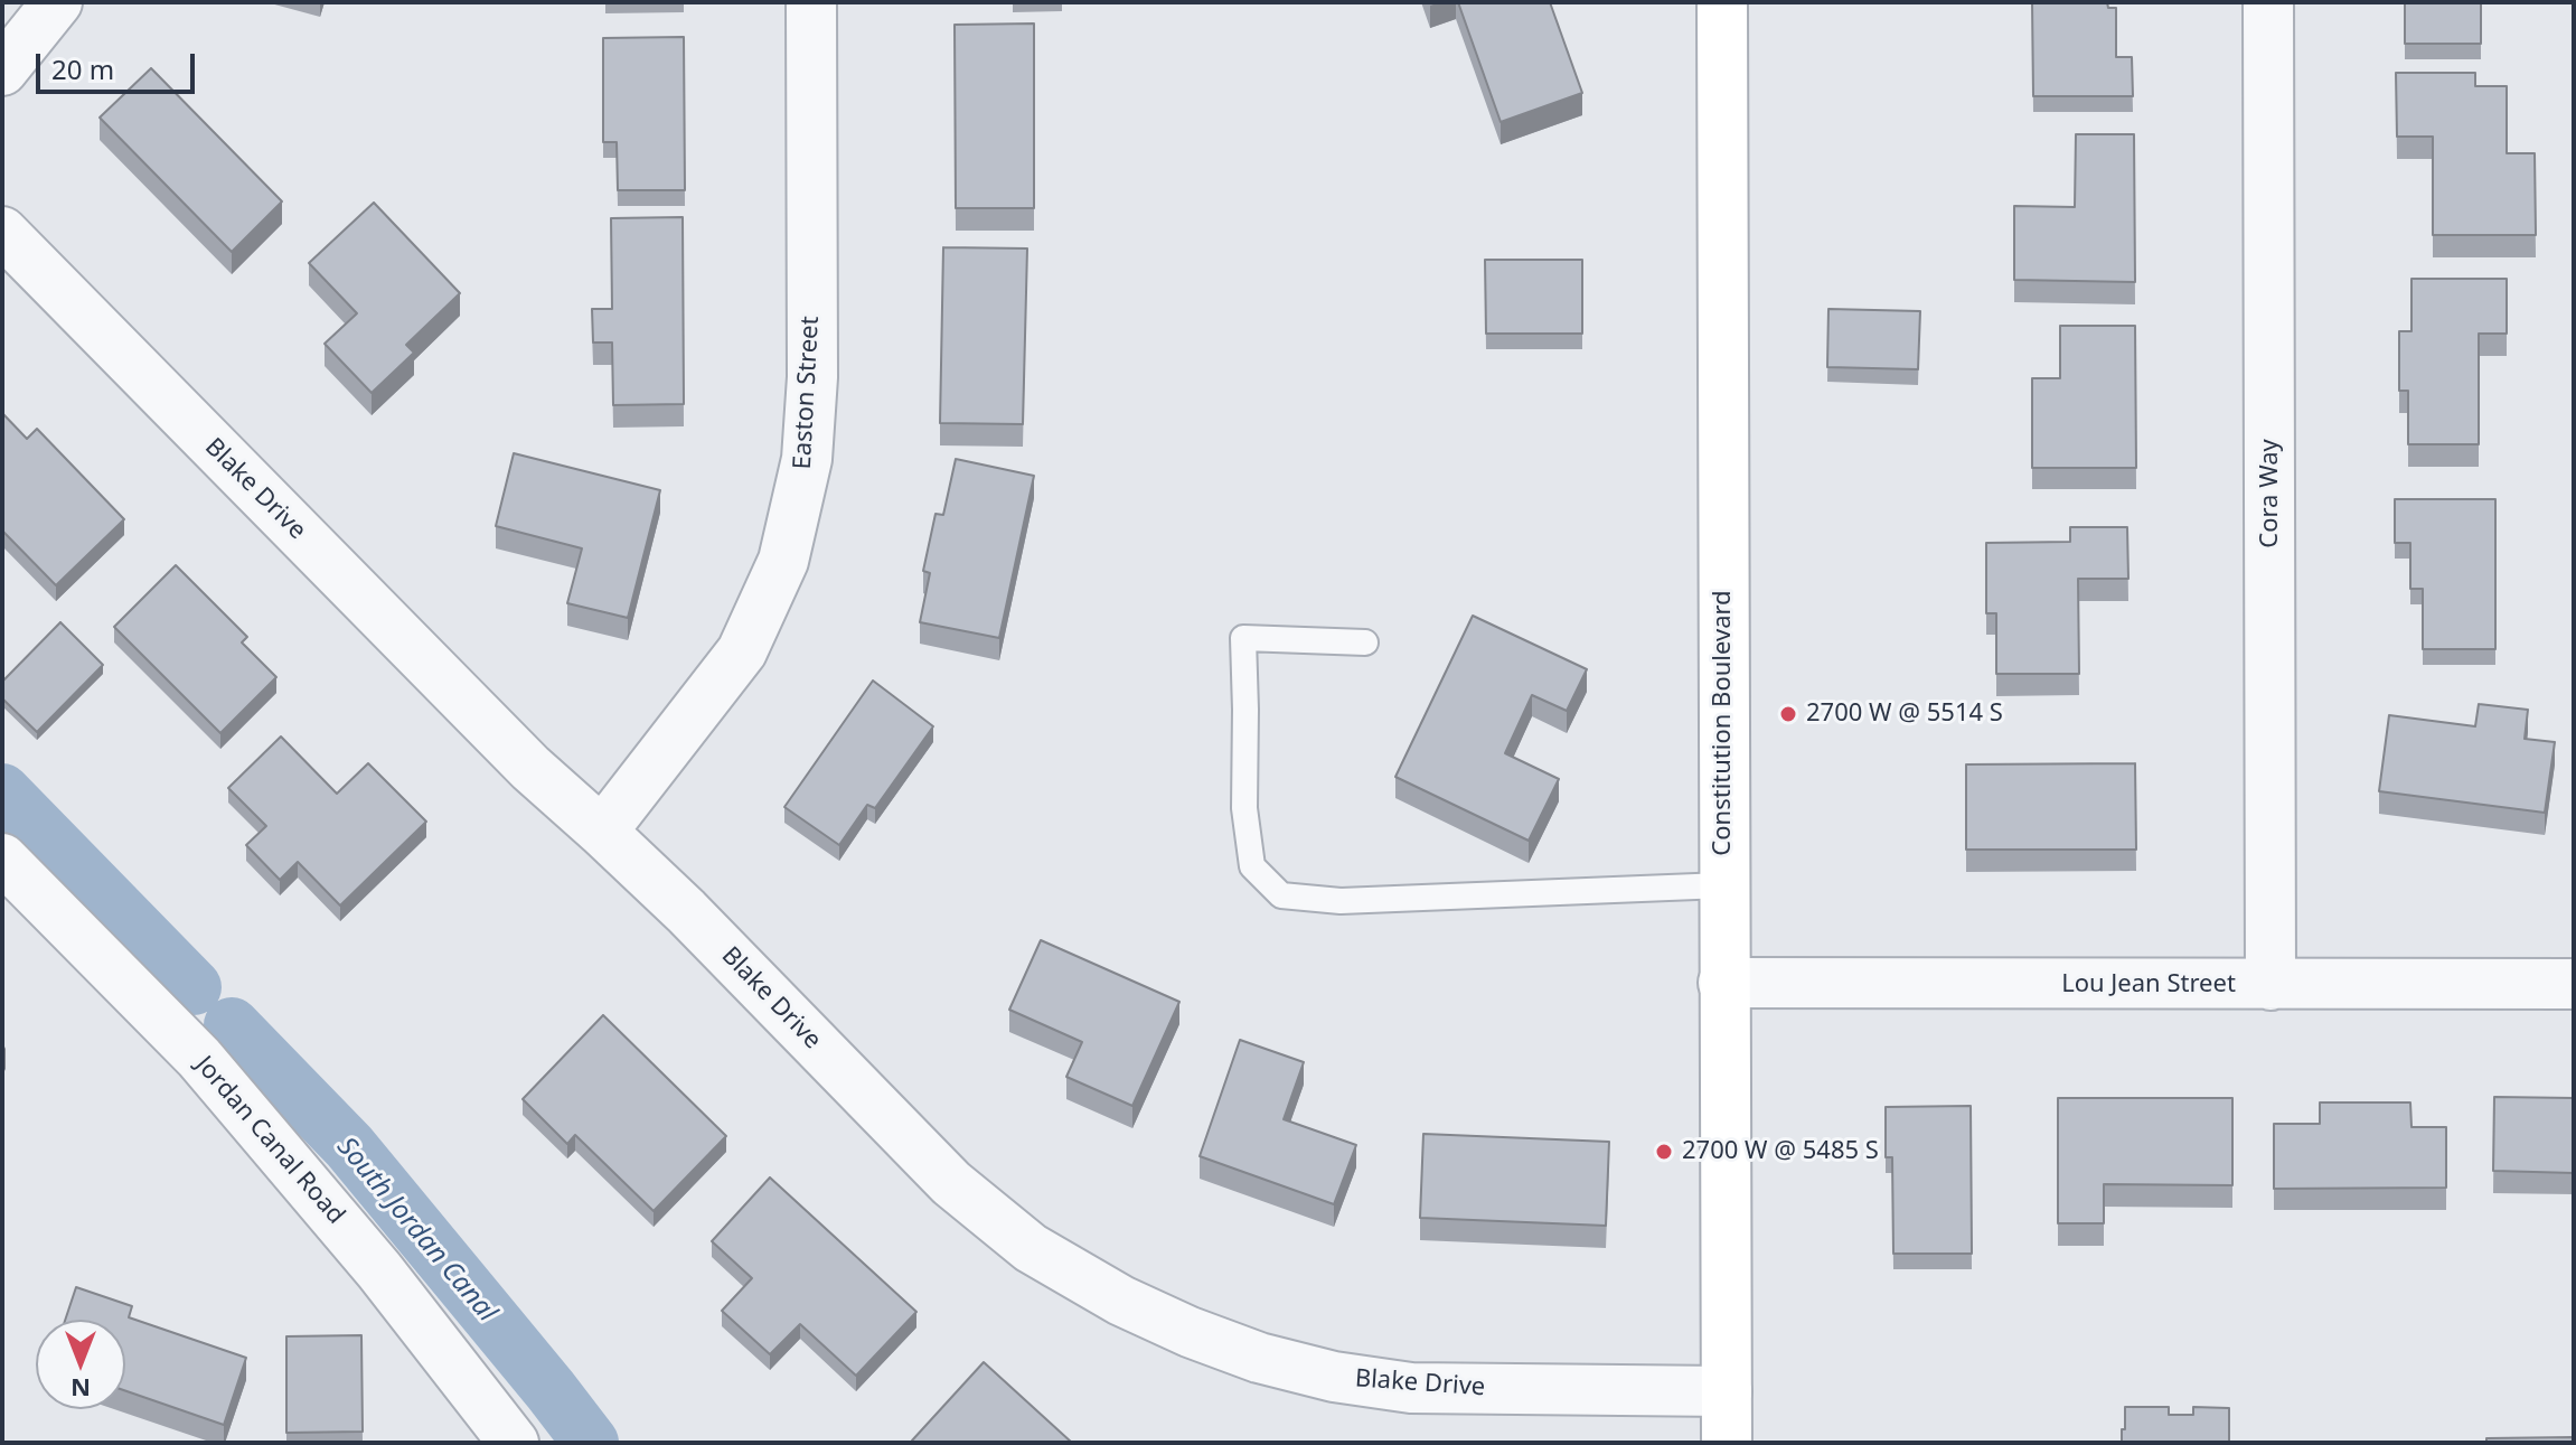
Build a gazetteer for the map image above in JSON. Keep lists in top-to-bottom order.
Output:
{
  "streets": {
    "main road": ["Constitution Boulevard"],
    "street": [
      "Easton Street",
      "Blake Drive",
      "Cora Way",
      "Lou Jean Street",
      "Jordan Canal Road"
    ]
  },
  "crossings": [
    ["Easton Street", "Blake Drive"],
    ["Blake Drive", "Constitution Boulevard"],
    ["Cora Way", "Lou Jean Street"],
    ["Constitution Boulevard", "Lou Jean Street"]
  ],
  "water": ["South Jordan Canal"],
  "places": ["2700 W @ 5514 S", "2700 W @ 5485 S"],
  "scale_bar": "20 m",
  "north": "bottom"
}
